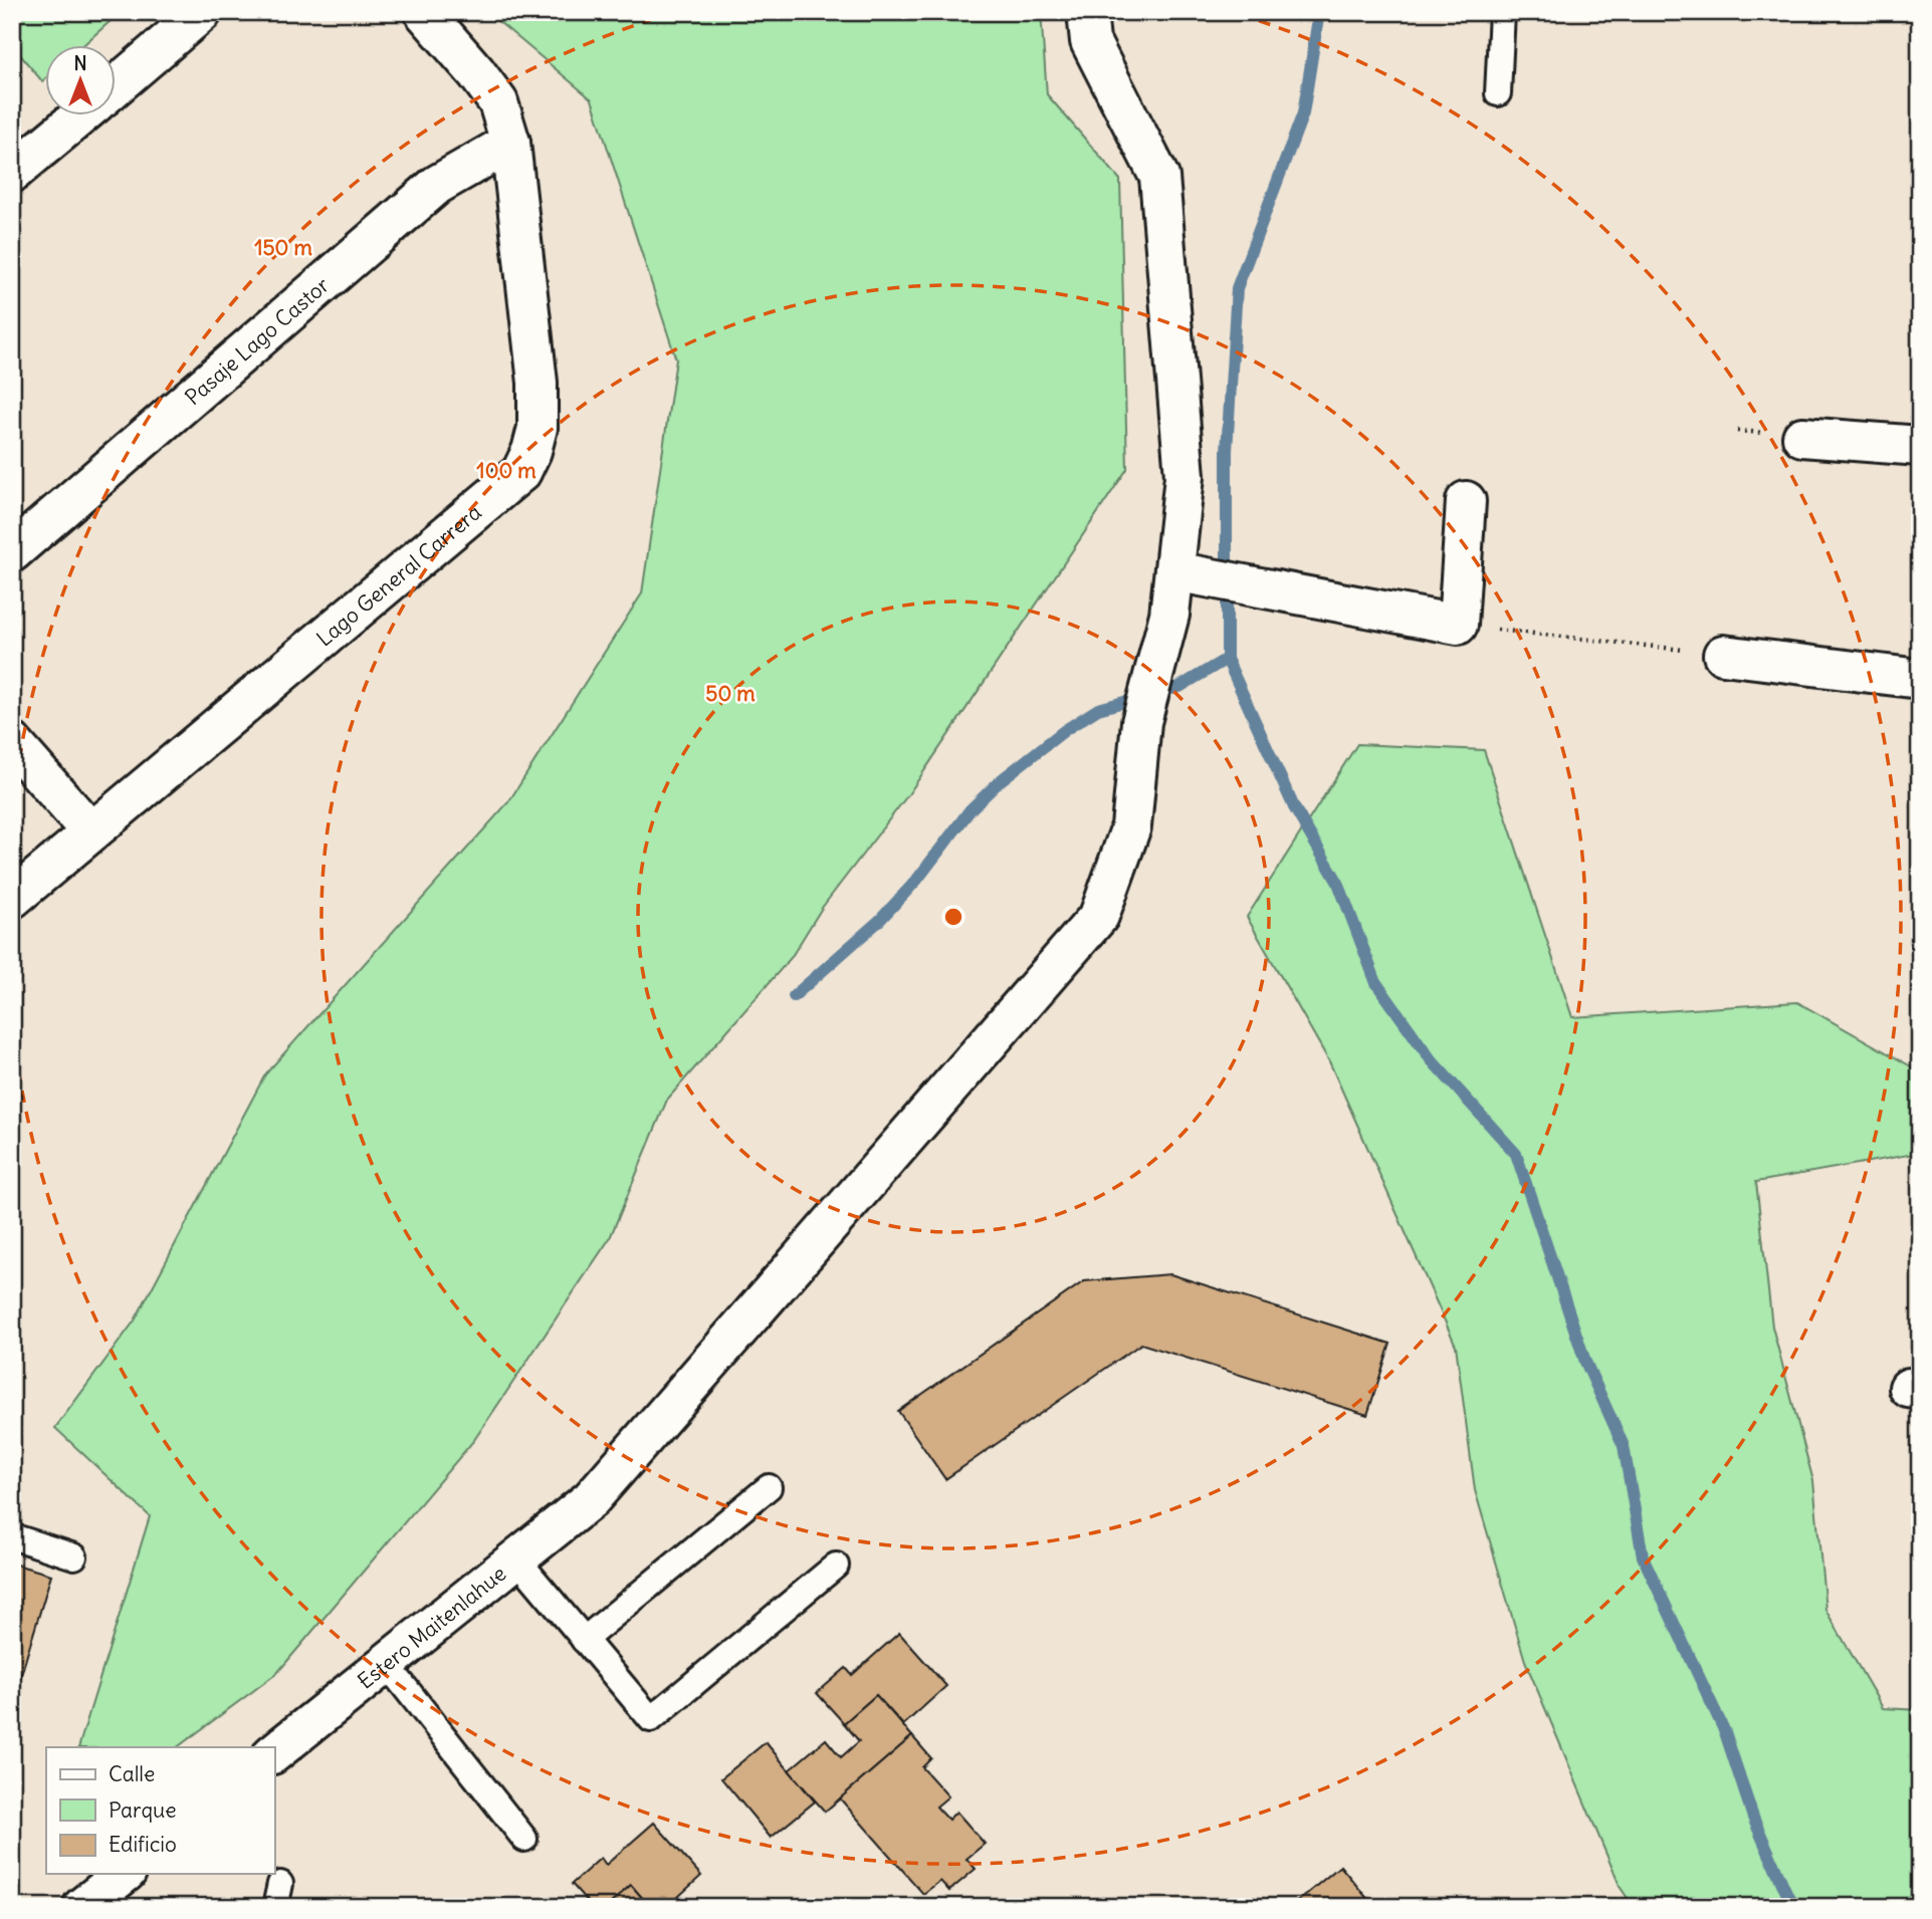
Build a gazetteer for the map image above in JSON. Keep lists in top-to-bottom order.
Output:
{
  "streets": {
    "street": ["Pasaje Lago Castor", "Lago General Carrera", "Estero Maitenlahue"]
  },
  "crossings": [
    ["Pasaje Lago Castor", "Lago General Carrera"]
  ],
  "legend": ["Calle", "Parque", "Edificio"],
  "north": "top",
  "rings": ["150 m", "100 m", "50 m"]
}
